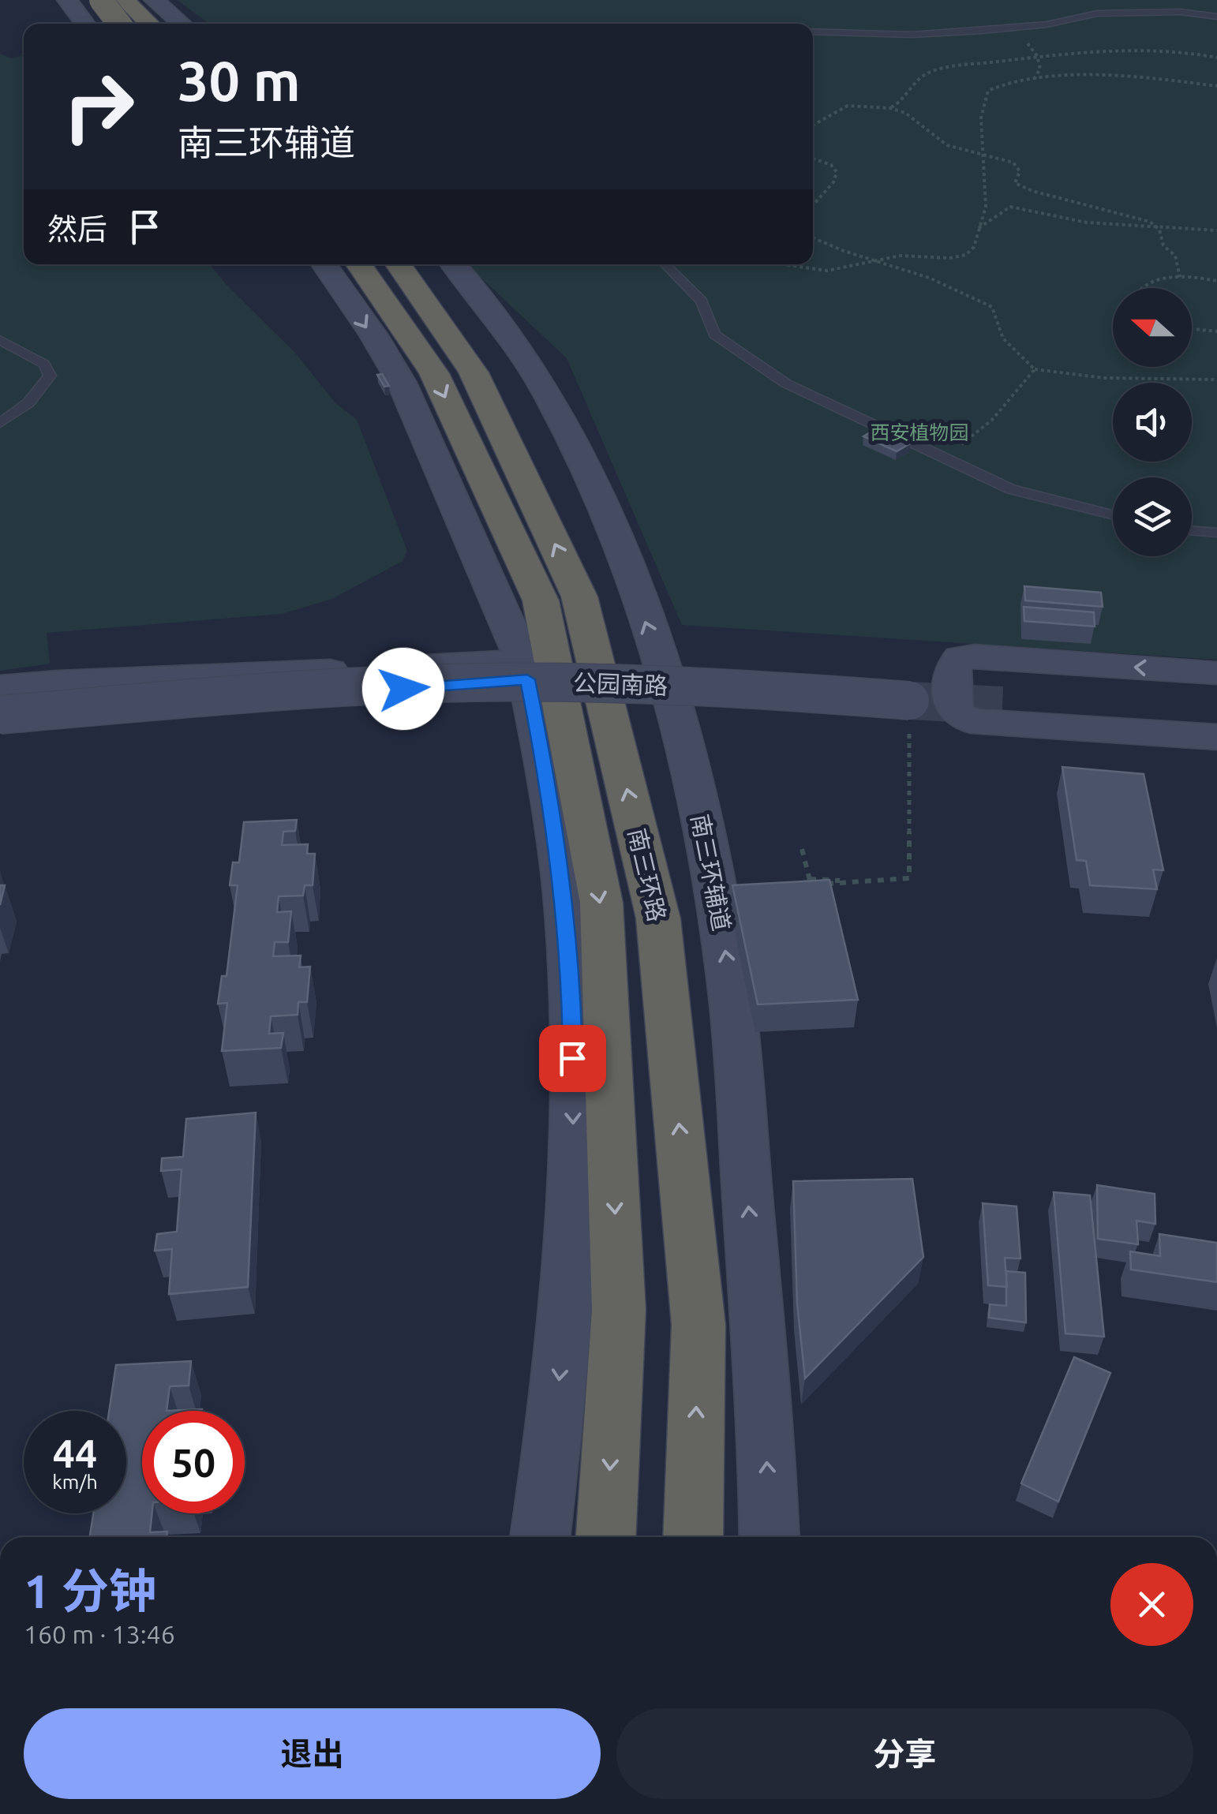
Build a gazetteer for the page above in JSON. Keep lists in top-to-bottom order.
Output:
{
  "streets": {
    "highway": ["南三环路"],
    "main road": ["公园南路", "南三环辅道"]
  },
  "parks": ["西安植物园"],
  "north": "left",
  "page": {
    "turn": ["30 m", "南三环辅道"],
    "then": "然后",
    "speed": "44 km/h",
    "limit": "50",
    "heading": ["1 分钟", "160 m · 13:46"],
    "buttons": ["退出", "分享"]
  }
}
